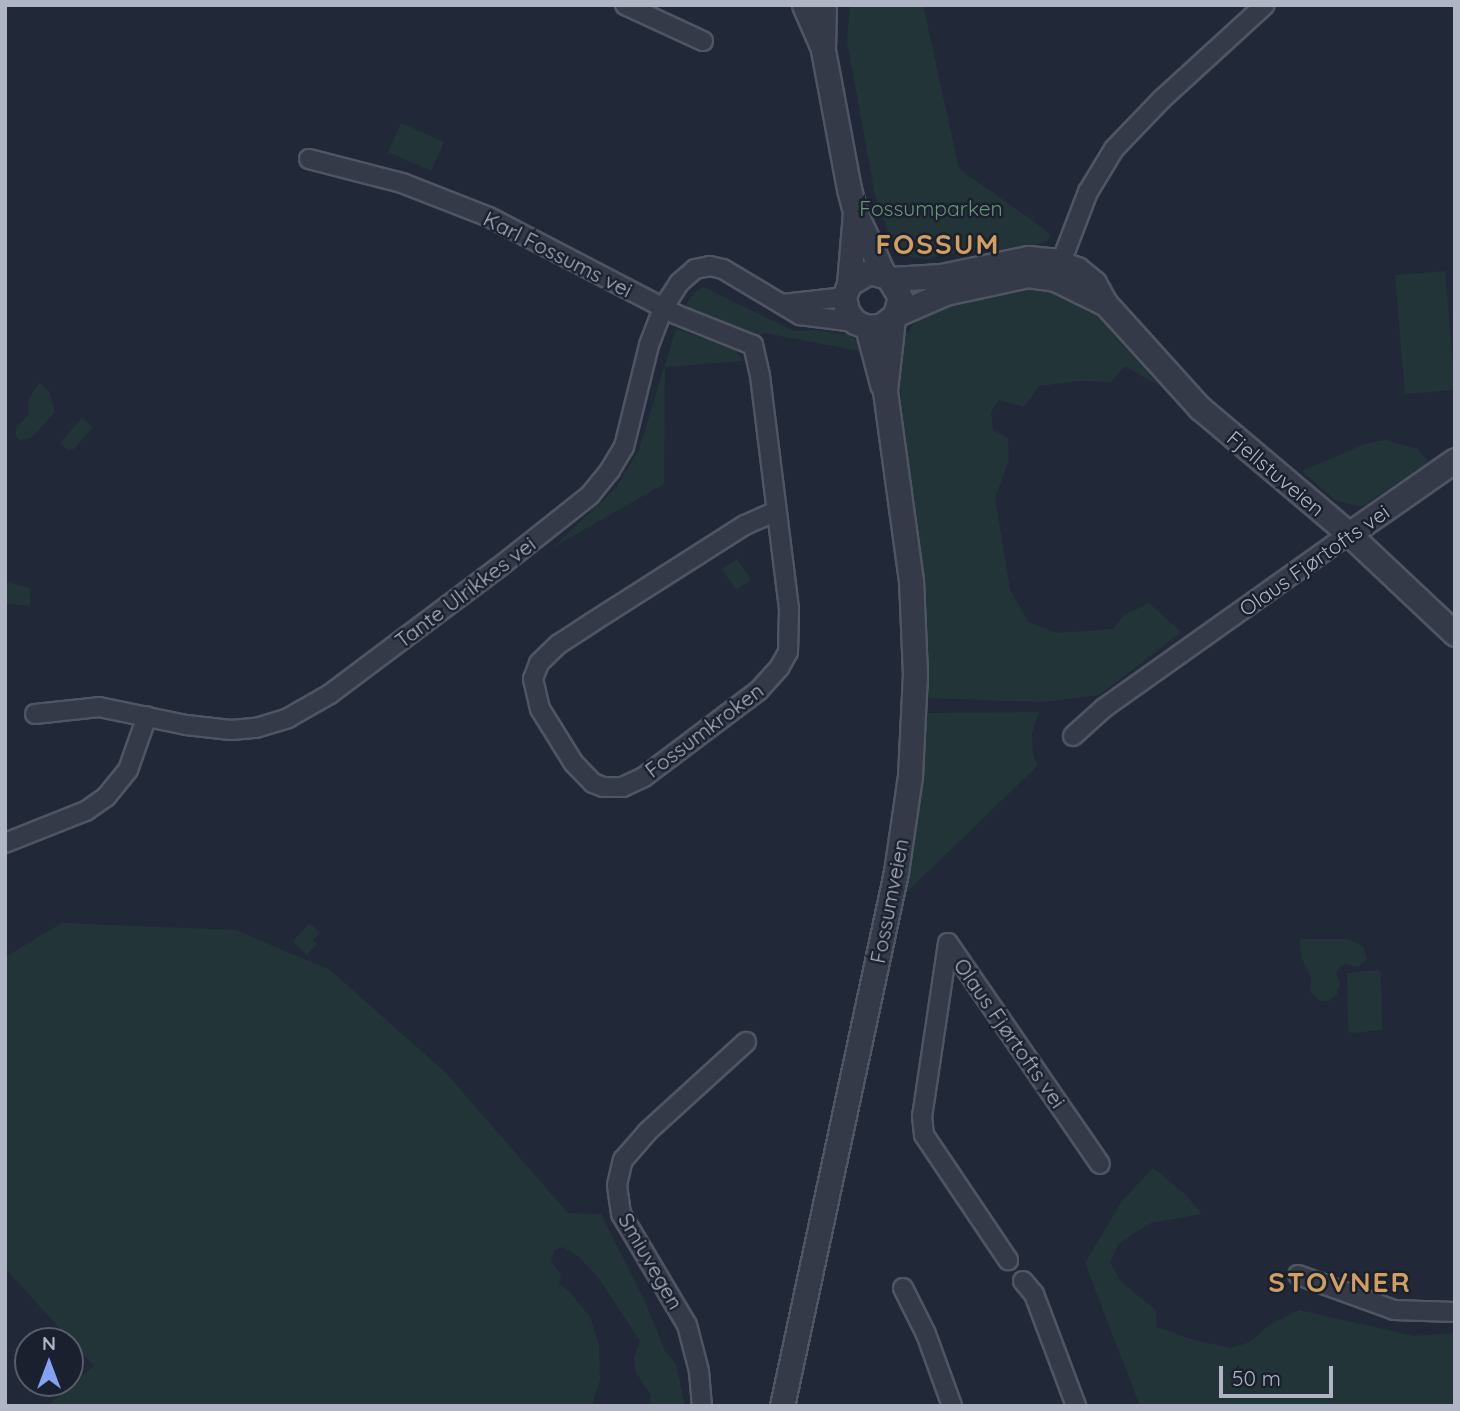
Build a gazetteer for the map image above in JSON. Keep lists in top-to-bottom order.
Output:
{
  "streets": {
    "street": [
      "Karl Fossums vei",
      "Fjellstuveien",
      "Olaus Fjørtofts vei",
      "Tante Ulrikkes vei",
      "Fossumkroken",
      "Fossumveien",
      "Smiuvegen"
    ]
  },
  "crossings": [
    ["Karl Fossums vei", "Tante Ulrikkes vei"],
    ["Karl Fossums vei", "Fossumkroken"],
    ["Fjellstuveien", "Olaus Fjørtofts vei"],
    ["Fjellstuveien", "Fossumveien"],
    ["Tante Ulrikkes vei", "Fossumkroken"]
  ],
  "districts": ["FOSSUM", "STOVNER"],
  "parks": ["Fossumparken"],
  "scale_bar": "50 m",
  "north": "top"
}
